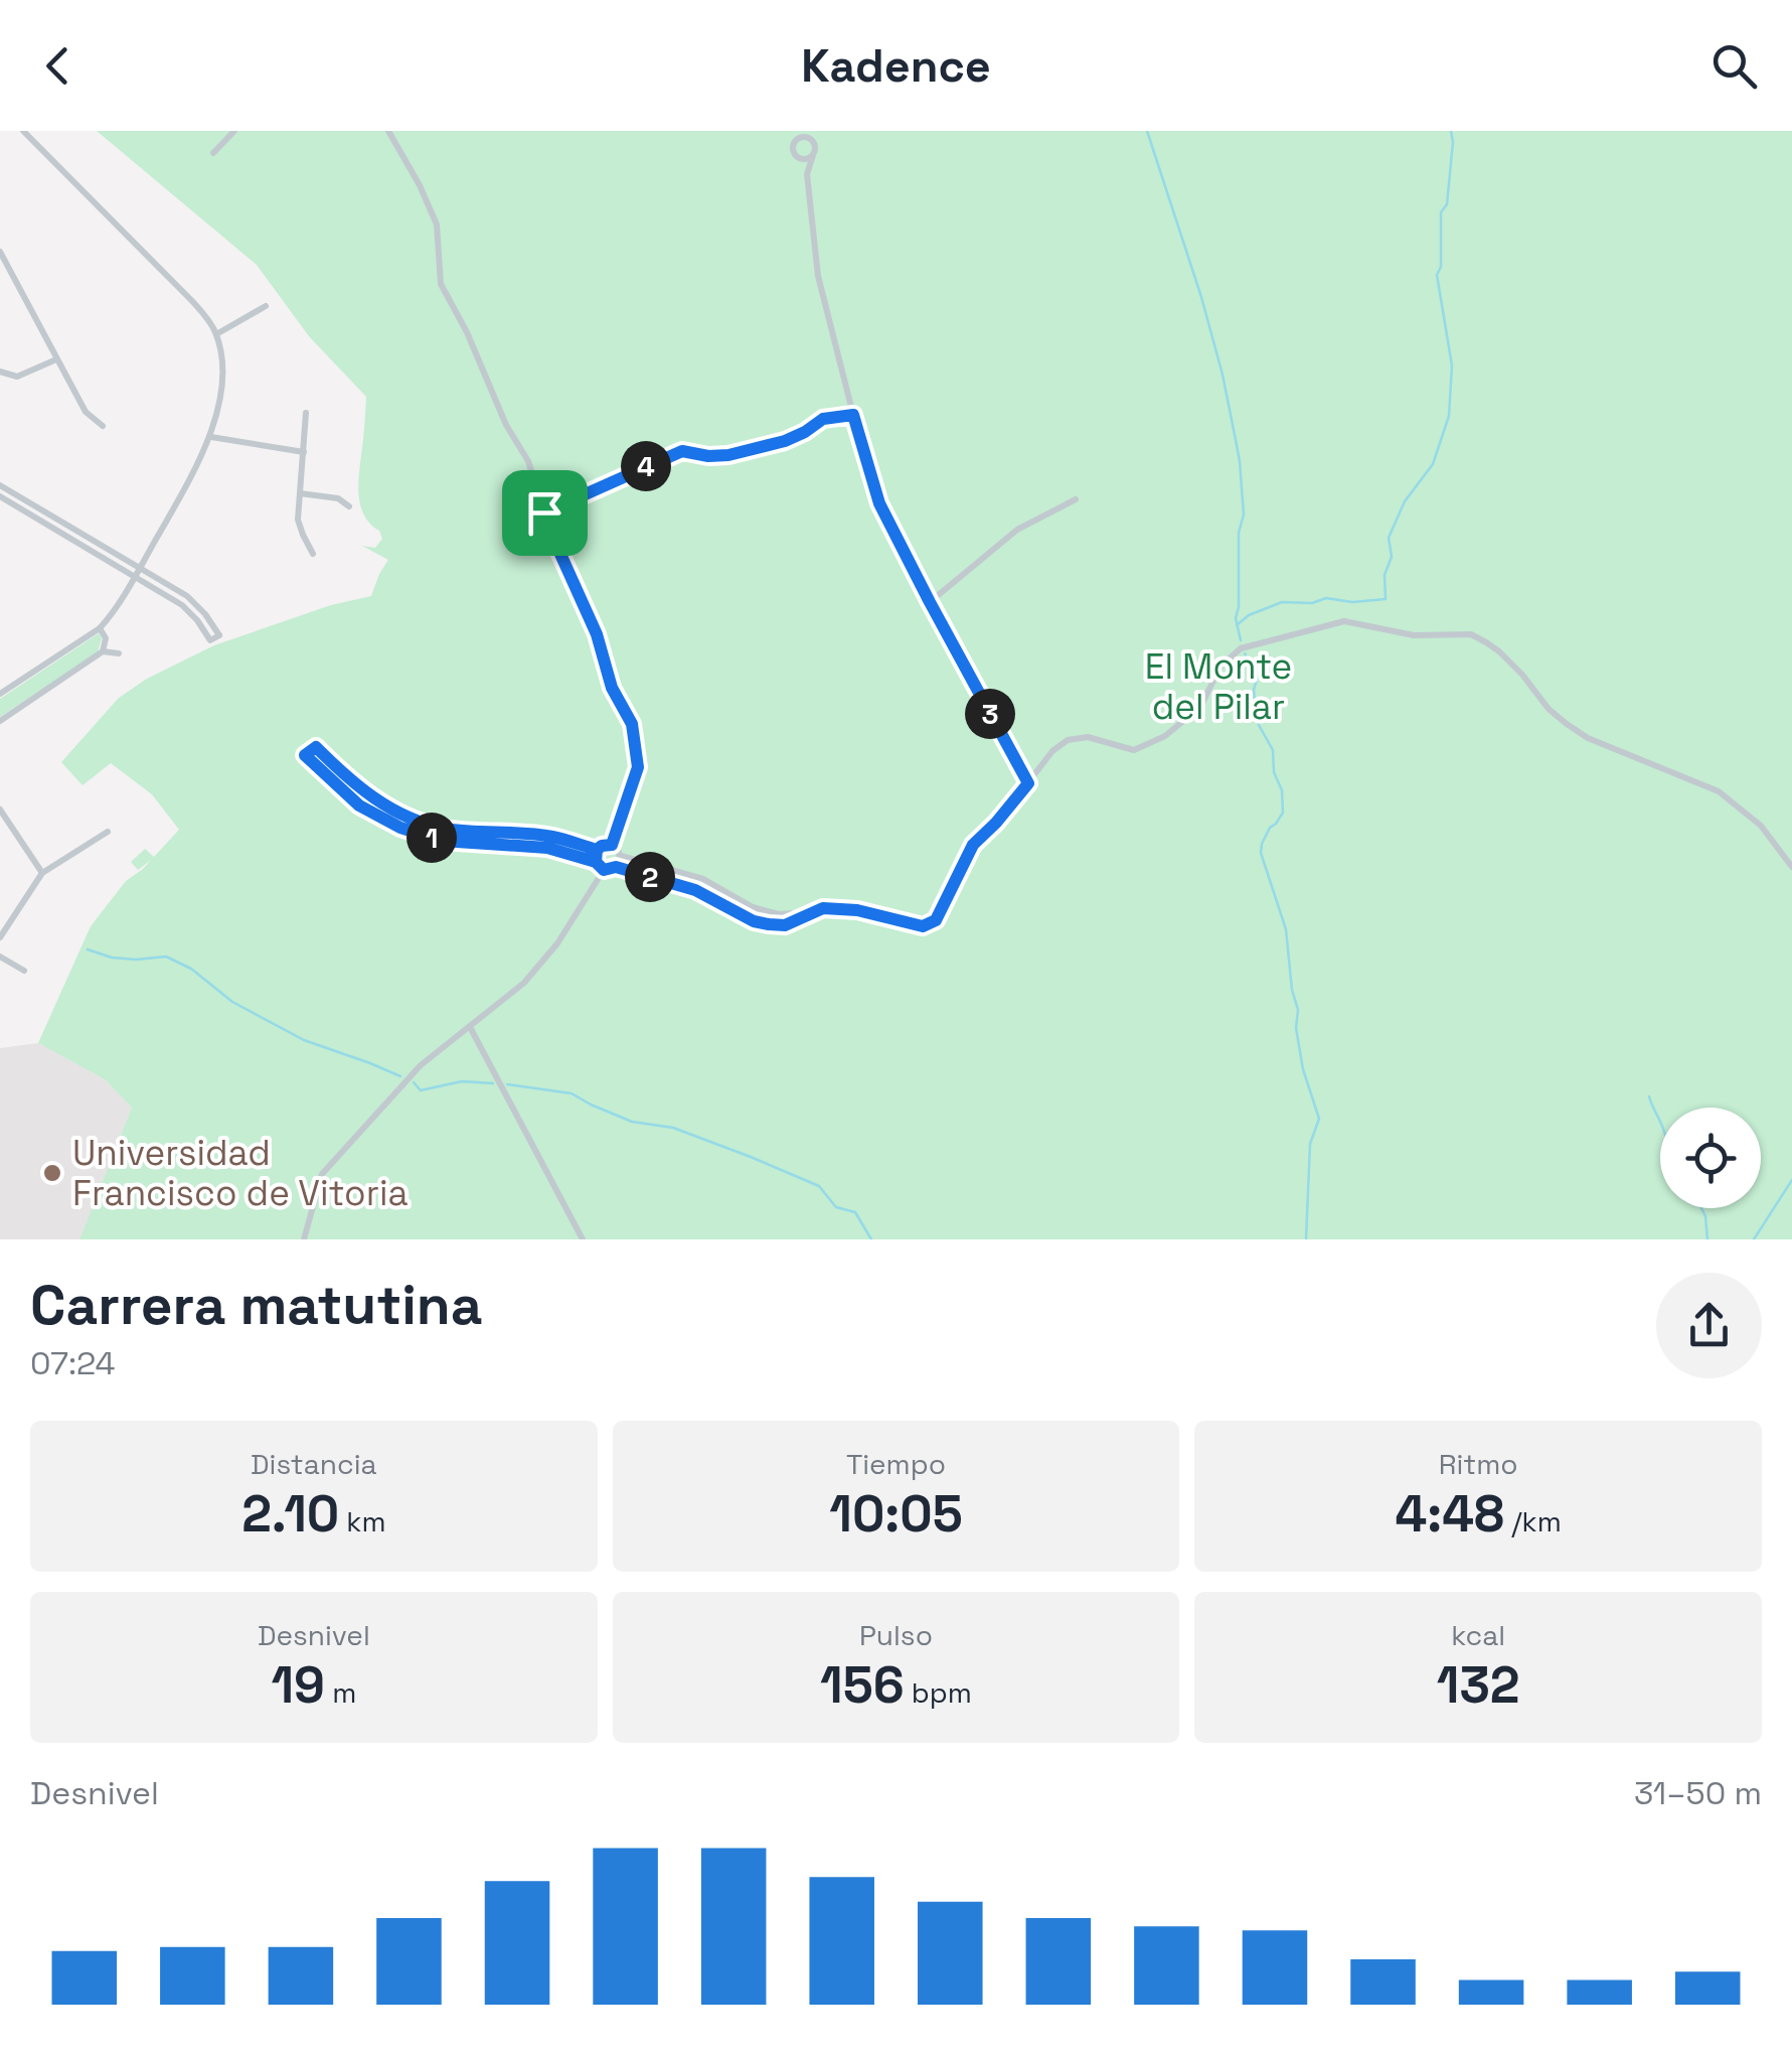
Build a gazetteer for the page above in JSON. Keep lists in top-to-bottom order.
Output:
{
  "parks": ["El Monte del Pilar"],
  "places": ["Universidad Francisco de Vitoria"],
  "page": {
    "header": "Kadence",
    "pins": [
      "4",
      "3",
      "1",
      "2"
    ],
    "heading": ["Carrera matutina", "07:24"],
    "stats": [
      ["Distancia", "2.10 km"],
      ["Tiempo", "10:05"],
      ["Ritmo", "4:48 /km"],
      ["Desnivel", "19 m"],
      ["Pulso", "156 bpm"],
      ["kcal", "132"]
    ],
    "chart": ["Desnivel", "31–50 m"]
  }
}
